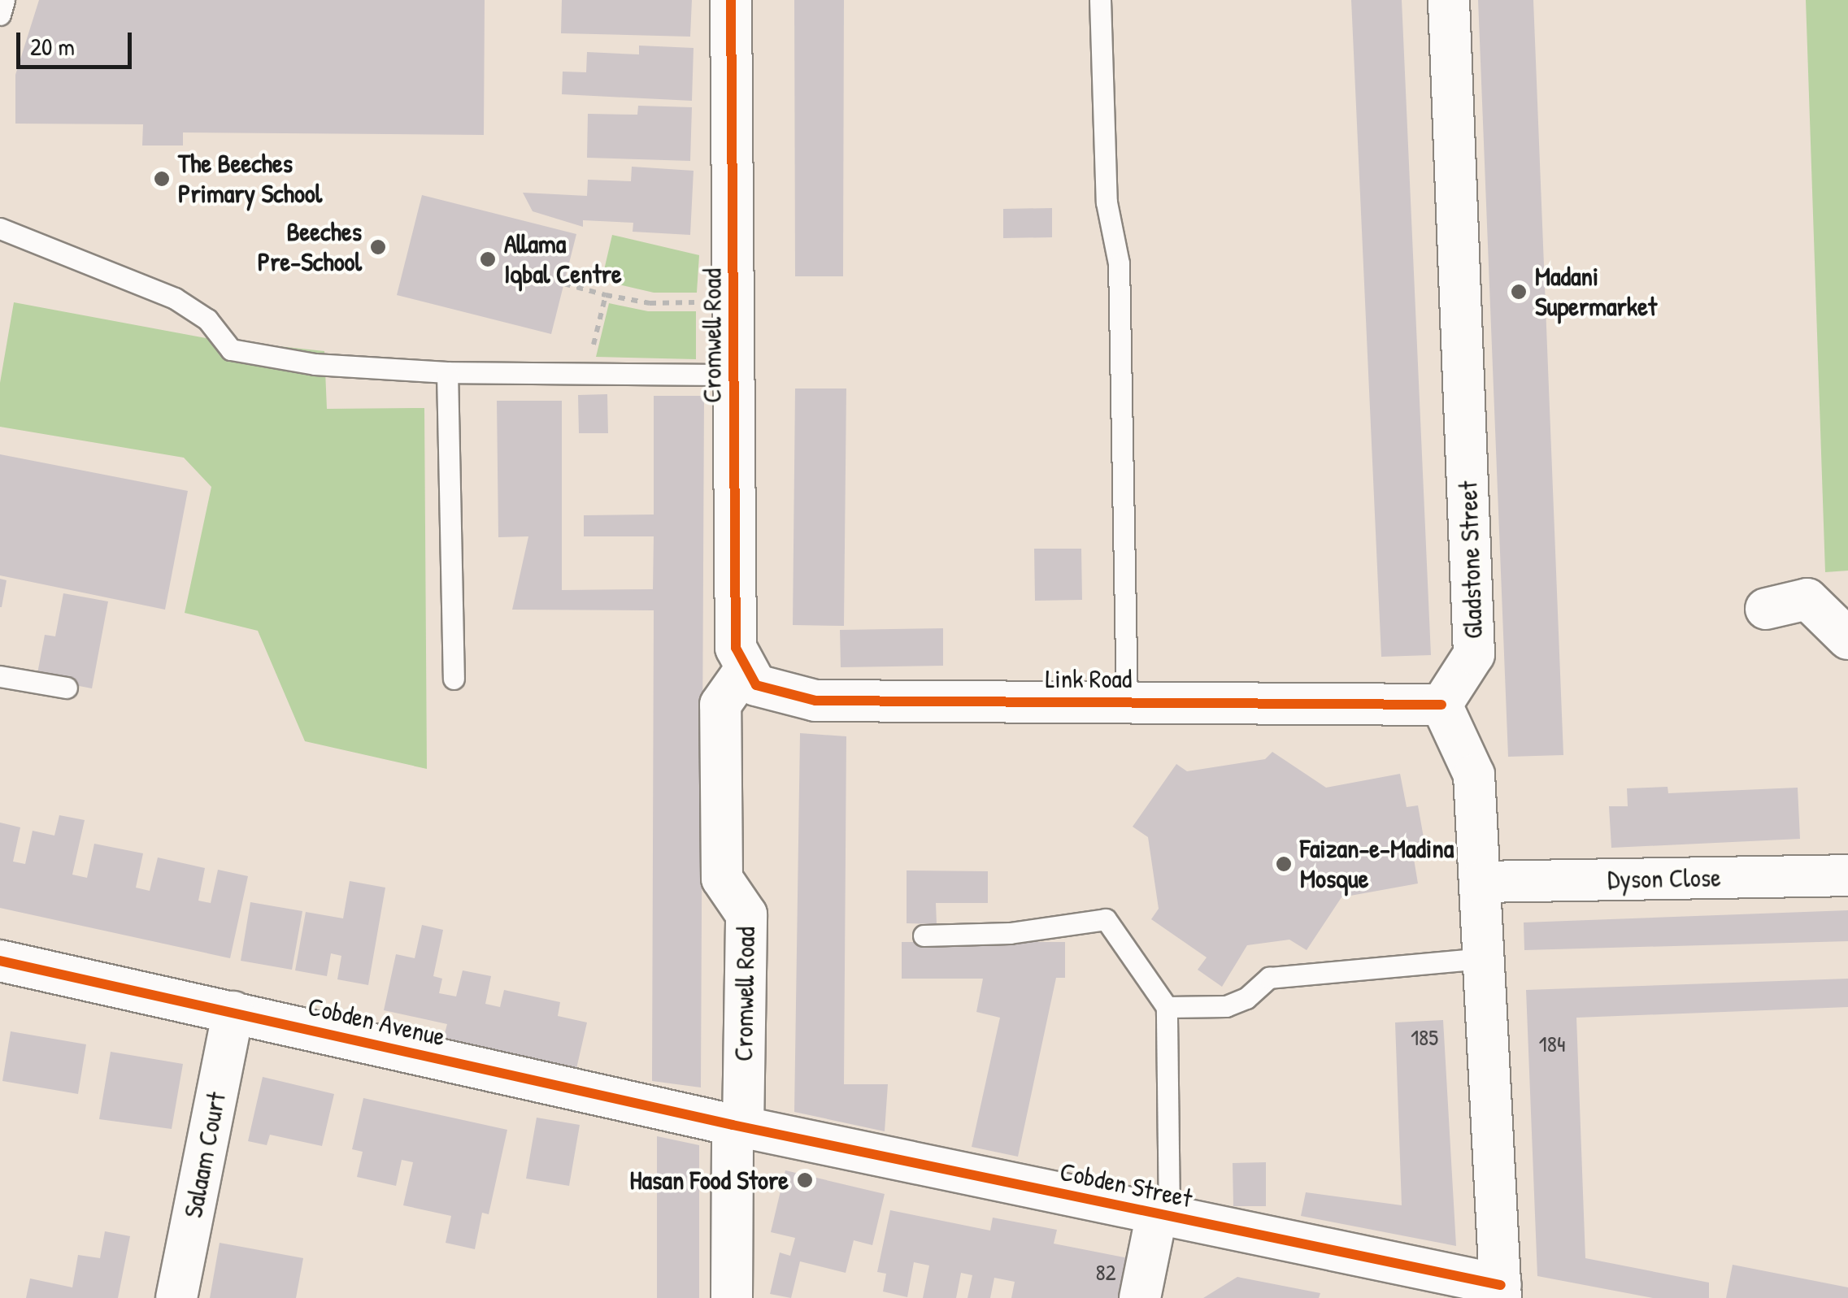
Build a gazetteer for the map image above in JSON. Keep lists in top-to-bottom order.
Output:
{
  "streets": {
    "street": [
      "Cromwell Road",
      "Gladstone Street",
      "Link Road",
      "Dyson Close",
      "Cobden Avenue",
      "Salaam Court",
      "Cobden Street"
    ]
  },
  "crossings": [
    ["Cromwell Road", "Link Road"],
    ["Cromwell Road", "Cobden Avenue"],
    ["Cromwell Road", "Cobden Street"],
    ["Gladstone Street", "Link Road"],
    ["Cobden Avenue", "Salaam Court"],
    ["Cobden Avenue", "Cobden Street"]
  ],
  "places": [
    "The Beeches Primary School",
    "Beeches Pre-School",
    "Allama Iqbal Centre",
    "Madani Supermarket",
    "Faizan-e-Madina Mosque",
    "Hasan Food Store"
  ],
  "house_numbers": ["185", "184", "82"],
  "scale_bar": "20 m"
}
